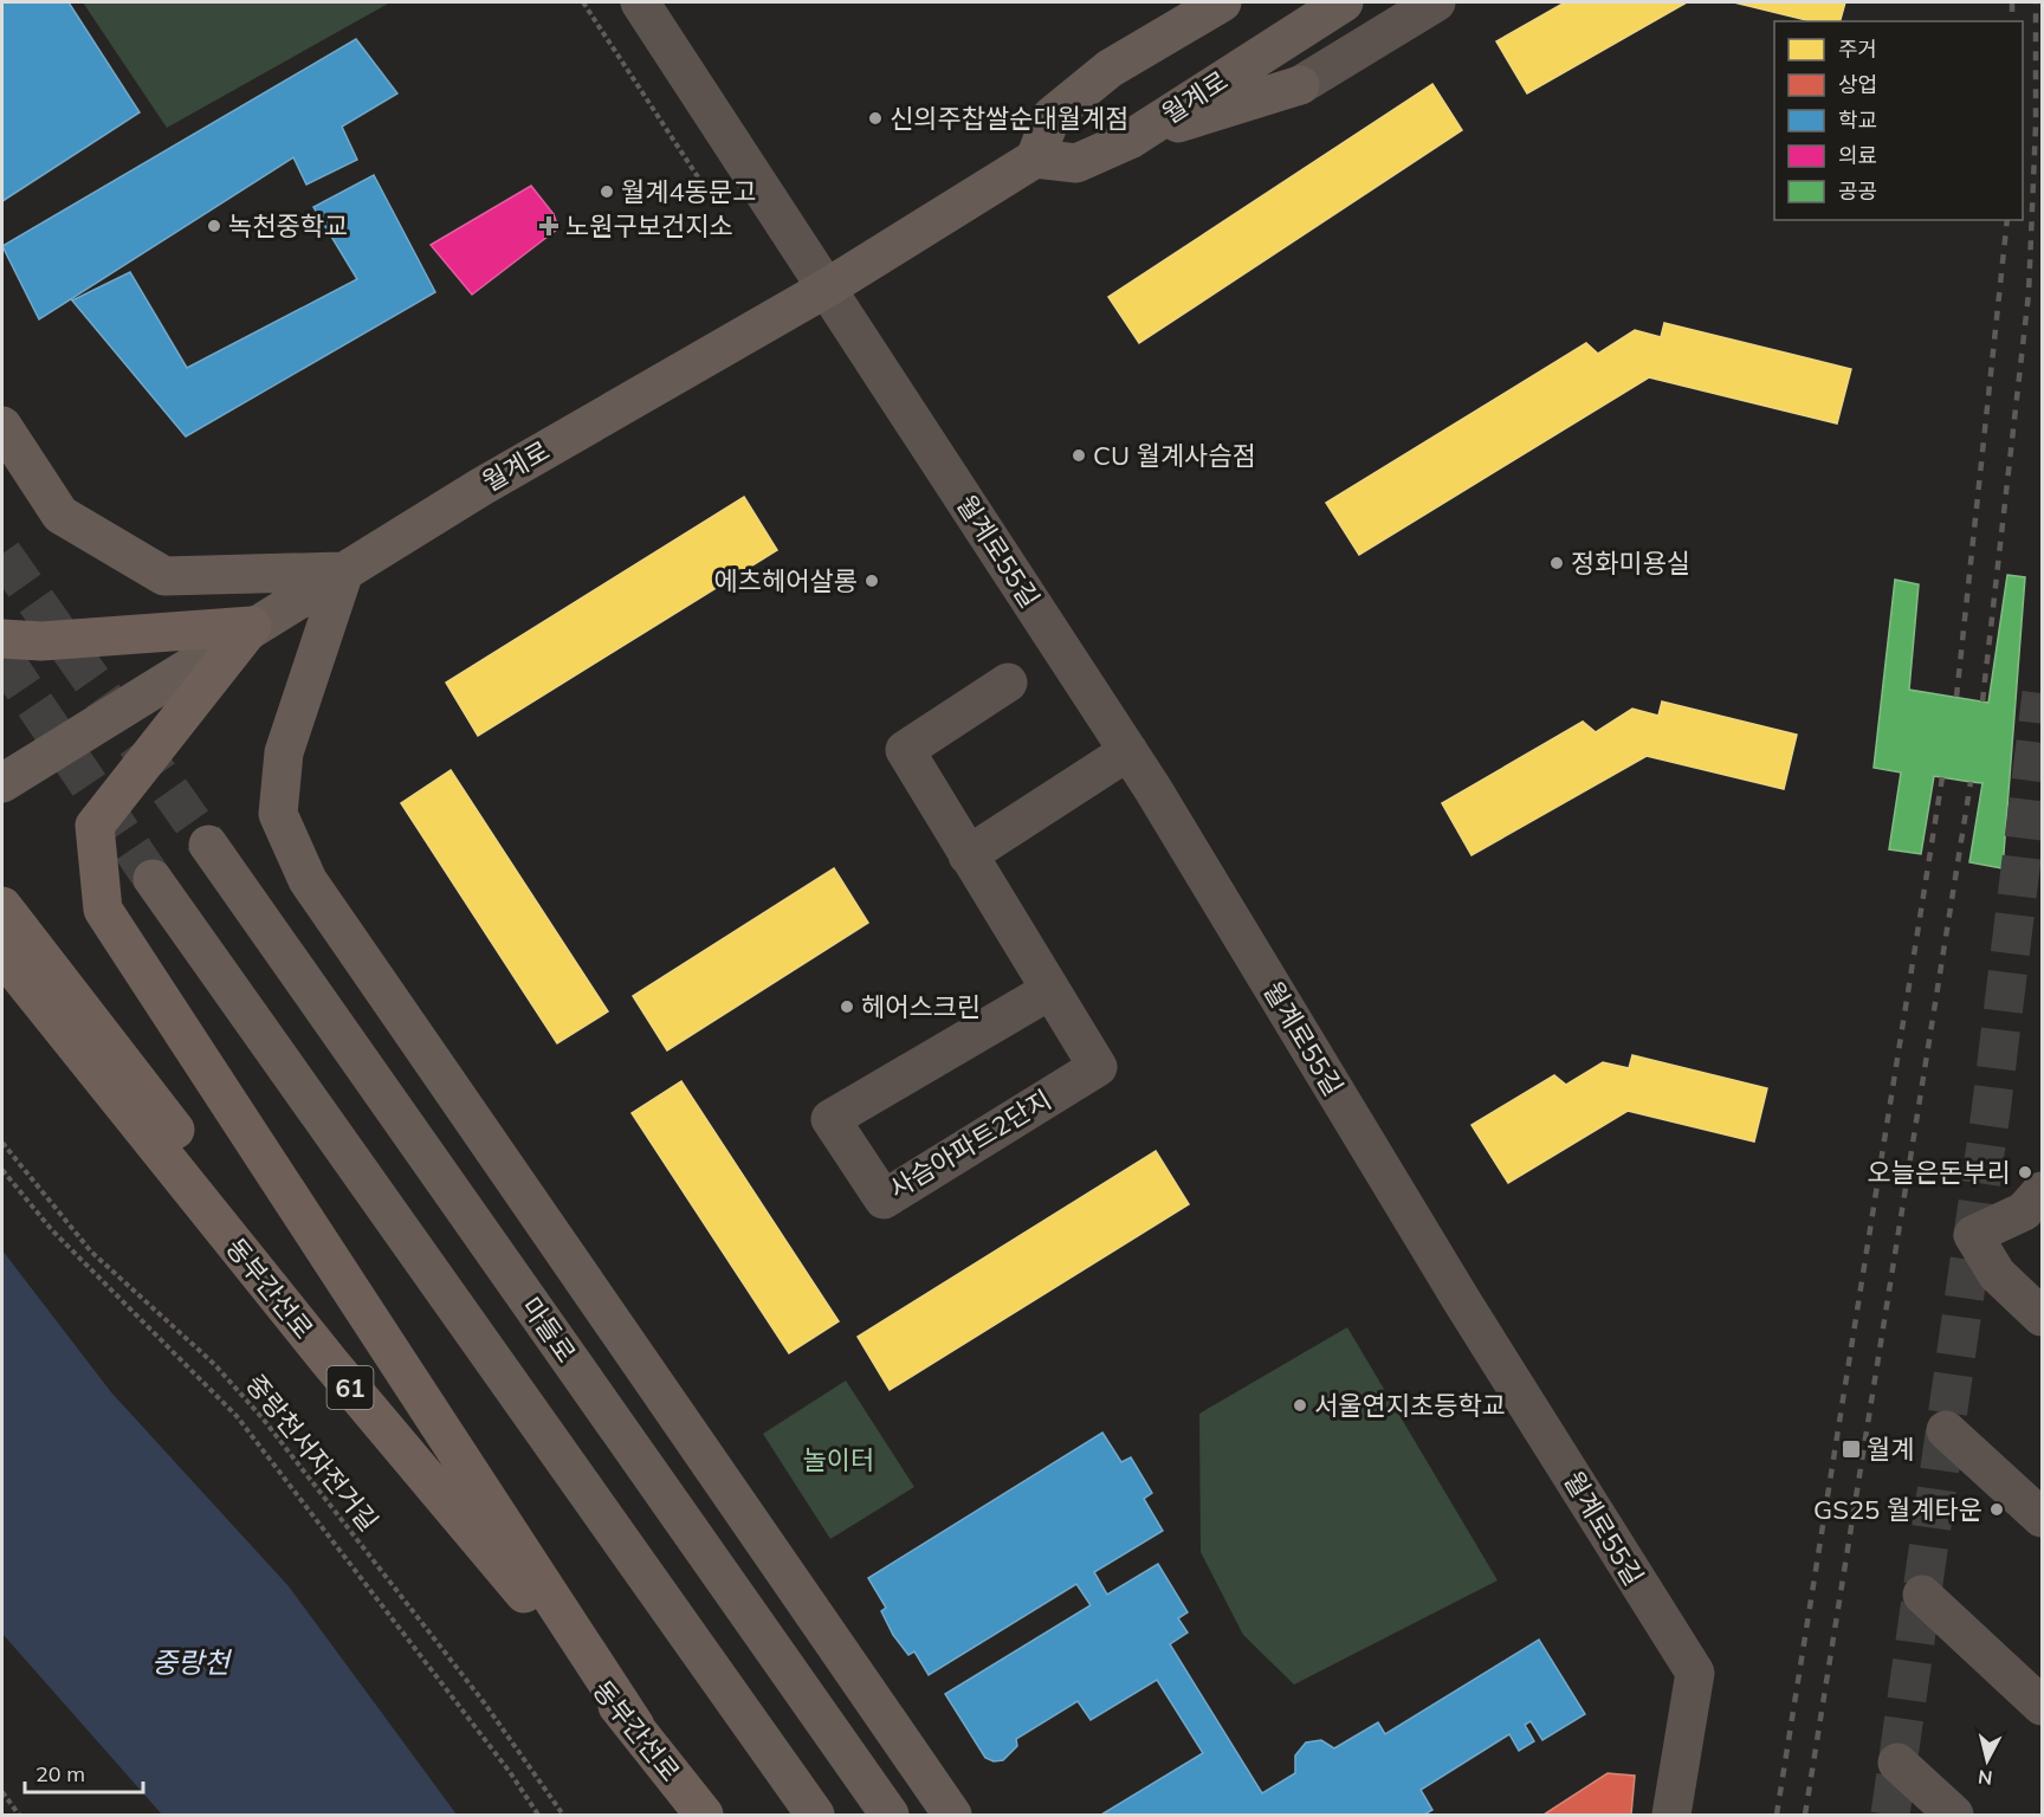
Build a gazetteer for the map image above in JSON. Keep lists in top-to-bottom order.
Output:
{
  "streets": {
    "highway": ["동부간선로", "61"],
    "main road": ["월계로", "마들로"],
    "street": ["월계로55길", "사슴아파트2단지"],
    "path": ["중랑천서자전거길"]
  },
  "crossings": [
    ["월계로", "월계로55길"]
  ],
  "water": ["중랑천"],
  "parks": ["놀이터"],
  "places": {
    "other": [
      "신의주찹쌀순대월계점",
      "월계4동문고",
      "녹천중학교",
      "CU 월계사슴점",
      "정화미용실",
      "에츠헤어살롱",
      "헤어스크린",
      "오늘은돈부리",
      "서울연지초등학교",
      "GS25 월계타운"
    ],
    "health": ["노원구보건지소"],
    "transit": ["월계"]
  },
  "legend": [
    "주거",
    "상업",
    "학교",
    "의료",
    "공공"
  ],
  "scale_bar": "20 m",
  "north": "bottom"
}
